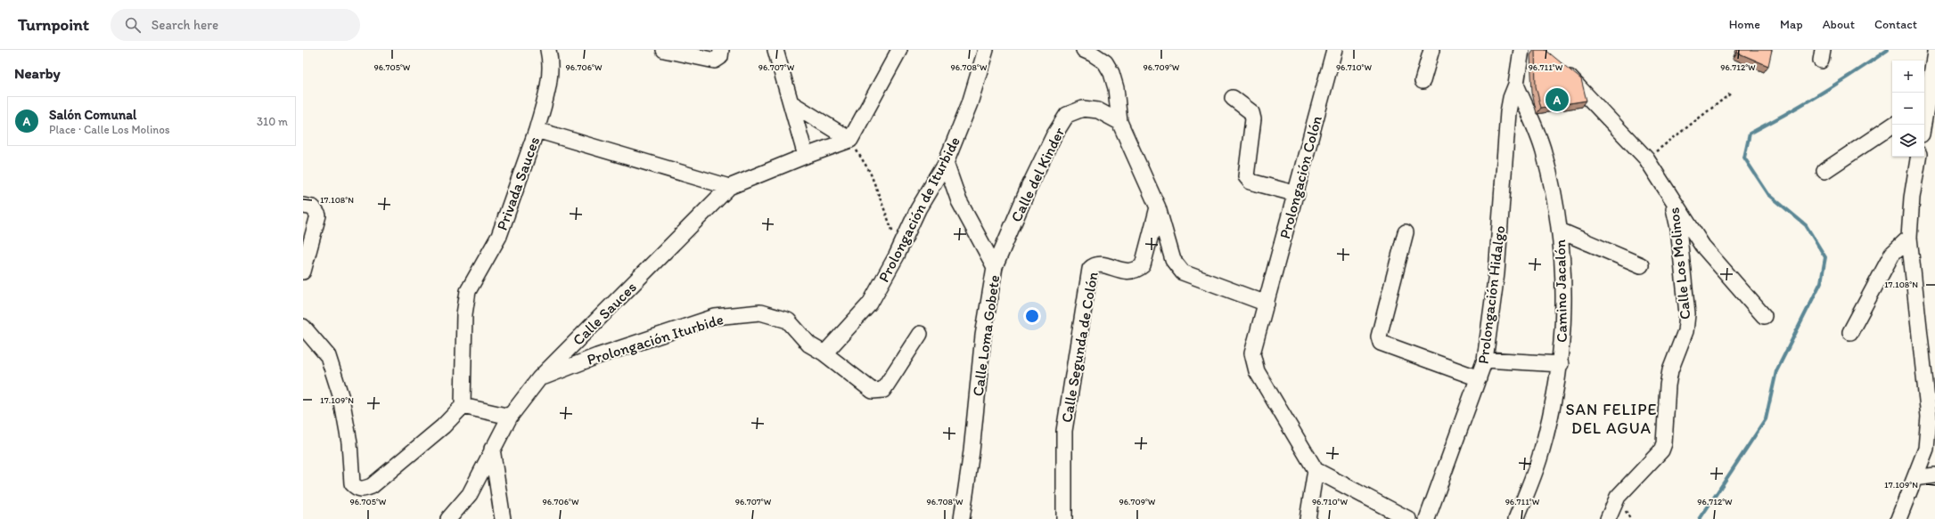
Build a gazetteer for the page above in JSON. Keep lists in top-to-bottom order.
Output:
{
  "streets": {
    "street": [
      "Calle del Kinder",
      "Prolongación Colón",
      "Privada Sauces",
      "Prolongación de Iturbide",
      "Calle Los Molinos",
      "Camino Jacalón",
      "Prolongación Hidalgo",
      "Calle Sauces",
      "Calle Loma Gobete",
      "Prolongación Iturbide",
      "Calle Segunda de Colón"
    ]
  },
  "crossings": [
    ["Calle del Kinder", "Calle Loma Gobete"],
    ["Privada Sauces", "Calle Sauces"],
    ["Prolongación de Iturbide", "Calle Loma Gobete"],
    ["Prolongación de Iturbide", "Prolongación Iturbide"],
    ["Camino Jacalón", "Prolongación Hidalgo"],
    ["Calle Sauces", "Prolongación Iturbide"]
  ],
  "districts": ["SAN FELIPE DEL AGUA"],
  "page": {
    "header": "Turnpoint",
    "search": "Search here",
    "nav": [
      "Home",
      "Map",
      "About",
      "Contact"
    ],
    "heading": "Nearby",
    "map_buttons": ["+", "−"],
    "pins": "A",
    "list": [
      {
        "mark": "A",
        "name": "Salón Comunal",
        "note": "Place · Calle Los Molinos",
        "value": "310 m"
      }
    ]
  },
  "coordinates": [
    "96.705°W",
    "96.706°W",
    "96.707°W",
    "96.708°W",
    "96.709°W",
    "96.710°W",
    "96.711°W",
    "96.712°W",
    "17.108°N",
    "17.109°N"
  ]
}
